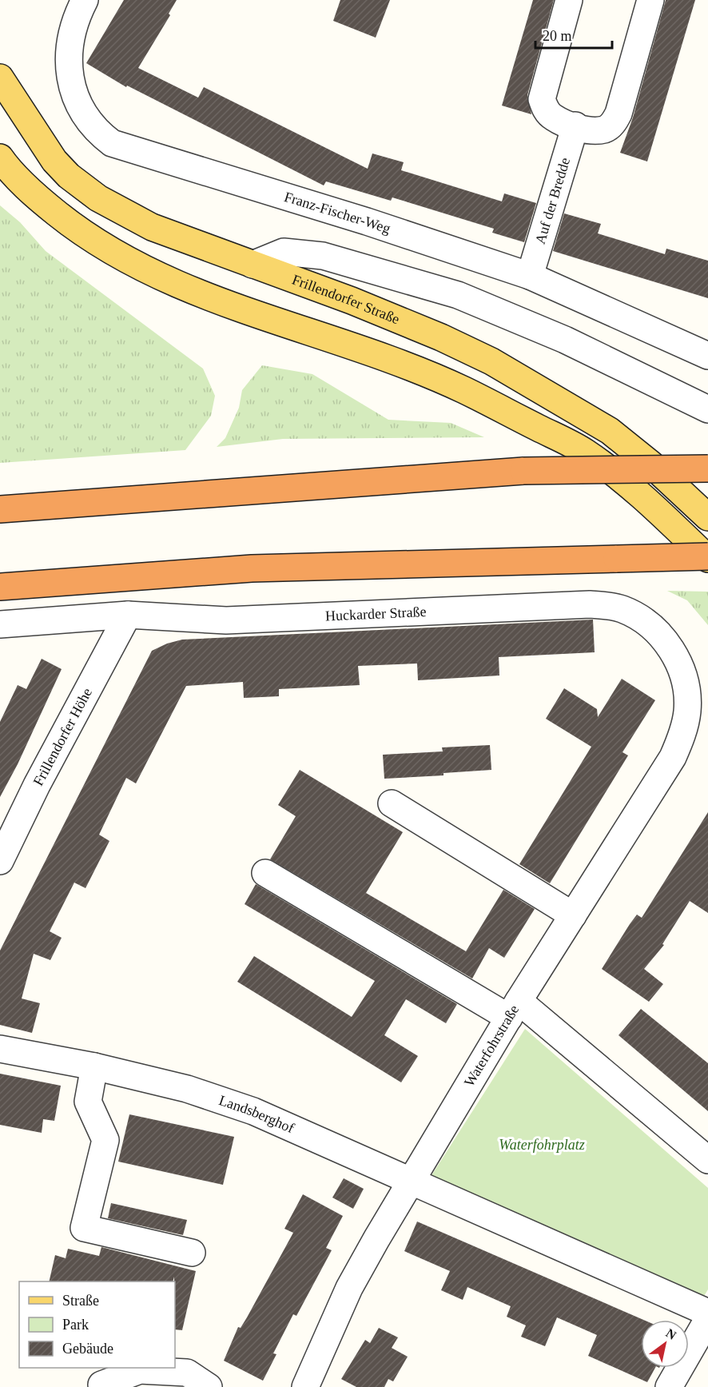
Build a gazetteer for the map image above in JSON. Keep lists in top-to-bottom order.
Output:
{
  "streets": {
    "main road": ["Frillendorfer Straße"],
    "street": [
      "Auf der Bredde",
      "Franz-Fischer-Weg",
      "Huckarder Straße",
      "Frillendorfer Höhe",
      "Waterfohrstraße",
      "Landsberghof"
    ]
  },
  "crossings": [
    ["Auf der Bredde", "Franz-Fischer-Weg"],
    ["Huckarder Straße", "Frillendorfer Höhe"],
    ["Huckarder Straße", "Waterfohrstraße"],
    ["Waterfohrstraße", "Landsberghof"]
  ],
  "parks": ["Waterfohrplatz"],
  "legend": ["Straße", "Park", "Gebäude"],
  "scale_bar": "20 m",
  "north": "top right"
}
